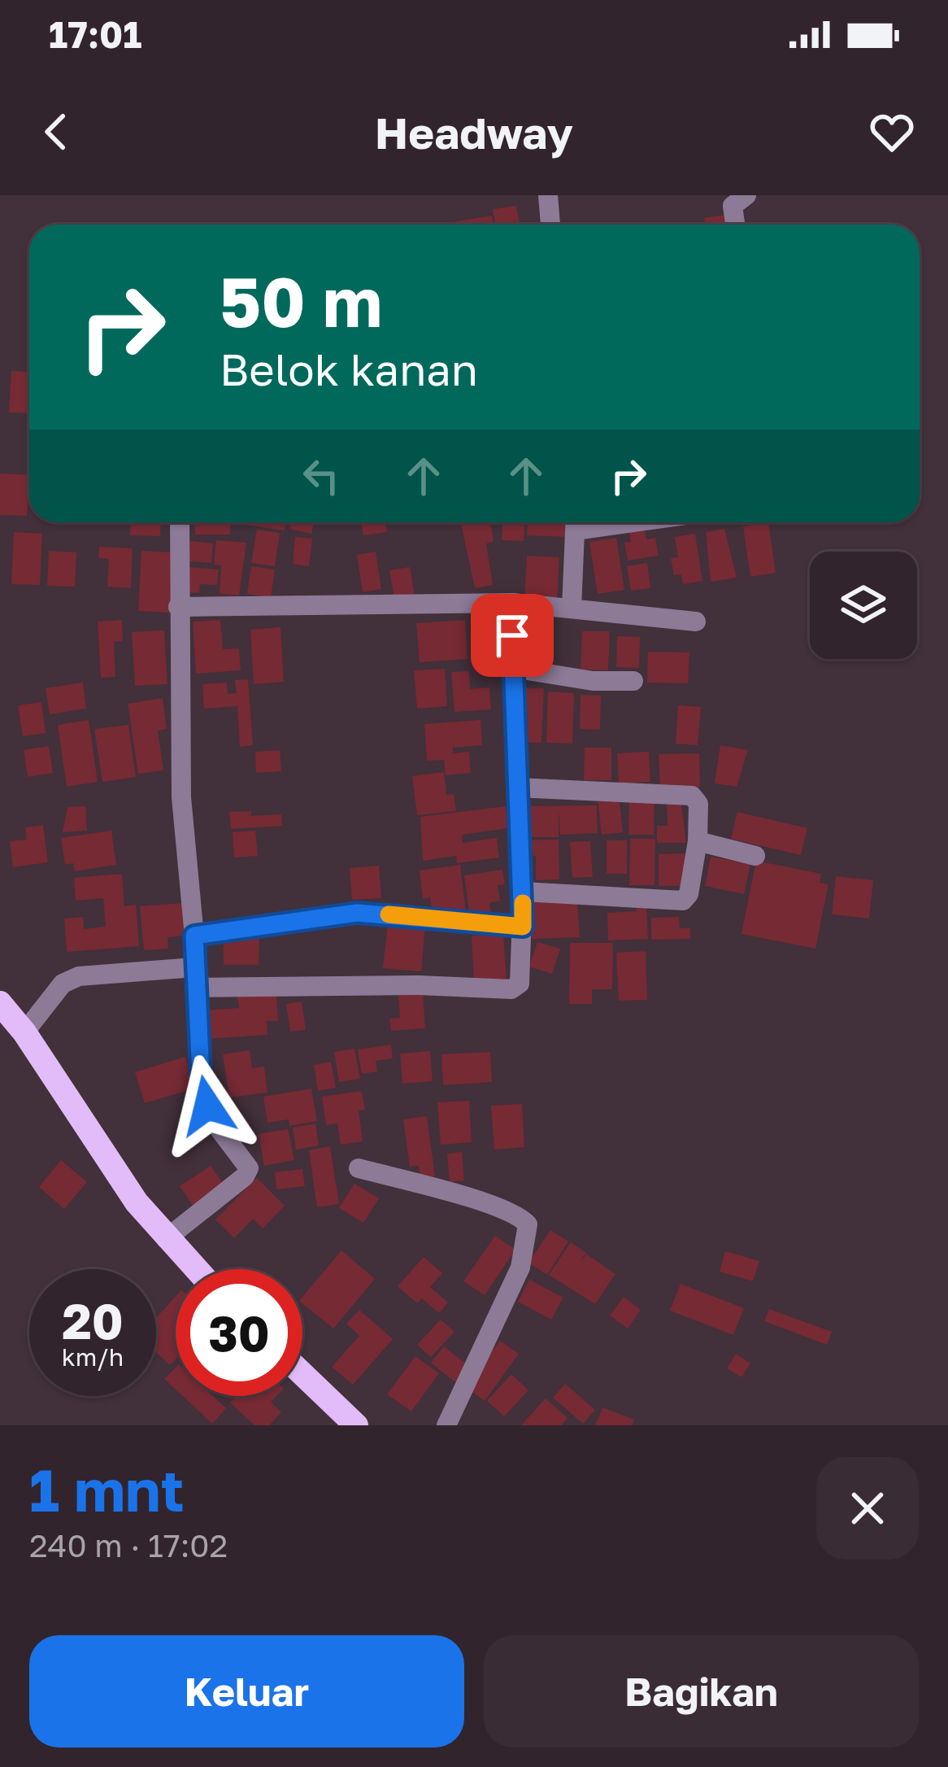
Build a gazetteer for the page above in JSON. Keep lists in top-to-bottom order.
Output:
{
  "page": {
    "status": "17:01",
    "header": "Headway",
    "turn": ["50 m", "Belok kanan"],
    "speed": "20 km/h",
    "limit": "30",
    "heading": ["1 mnt", "240 m · 17:02"],
    "buttons": ["Keluar", "Bagikan"]
  }
}
